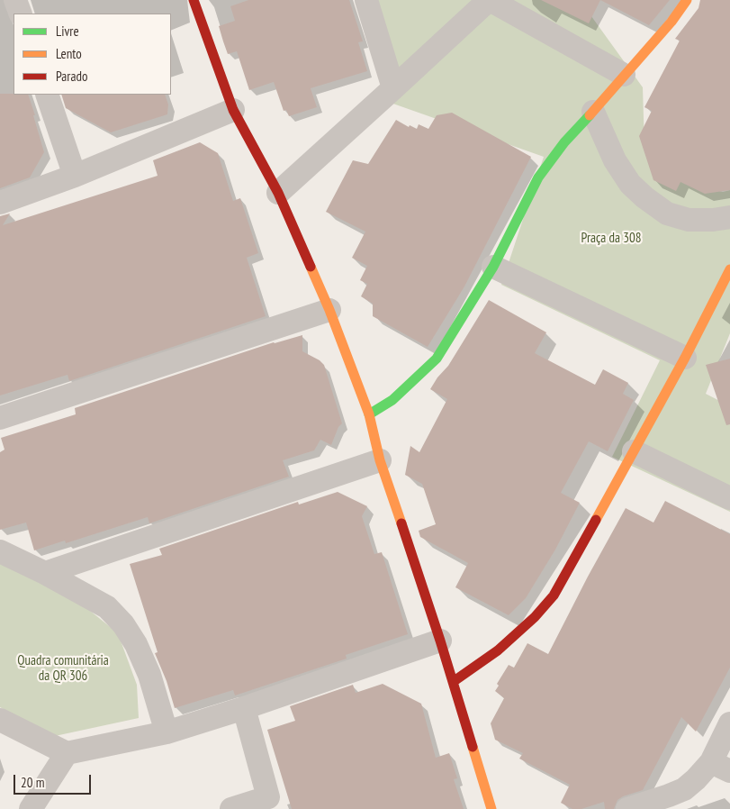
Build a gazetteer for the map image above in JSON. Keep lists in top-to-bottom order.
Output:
{
  "parks": ["Praça da 308", "Quadra comunitária da QR 306"],
  "legend": ["Livre", "Lento", "Parado"],
  "scale_bar": "20 m"
}
